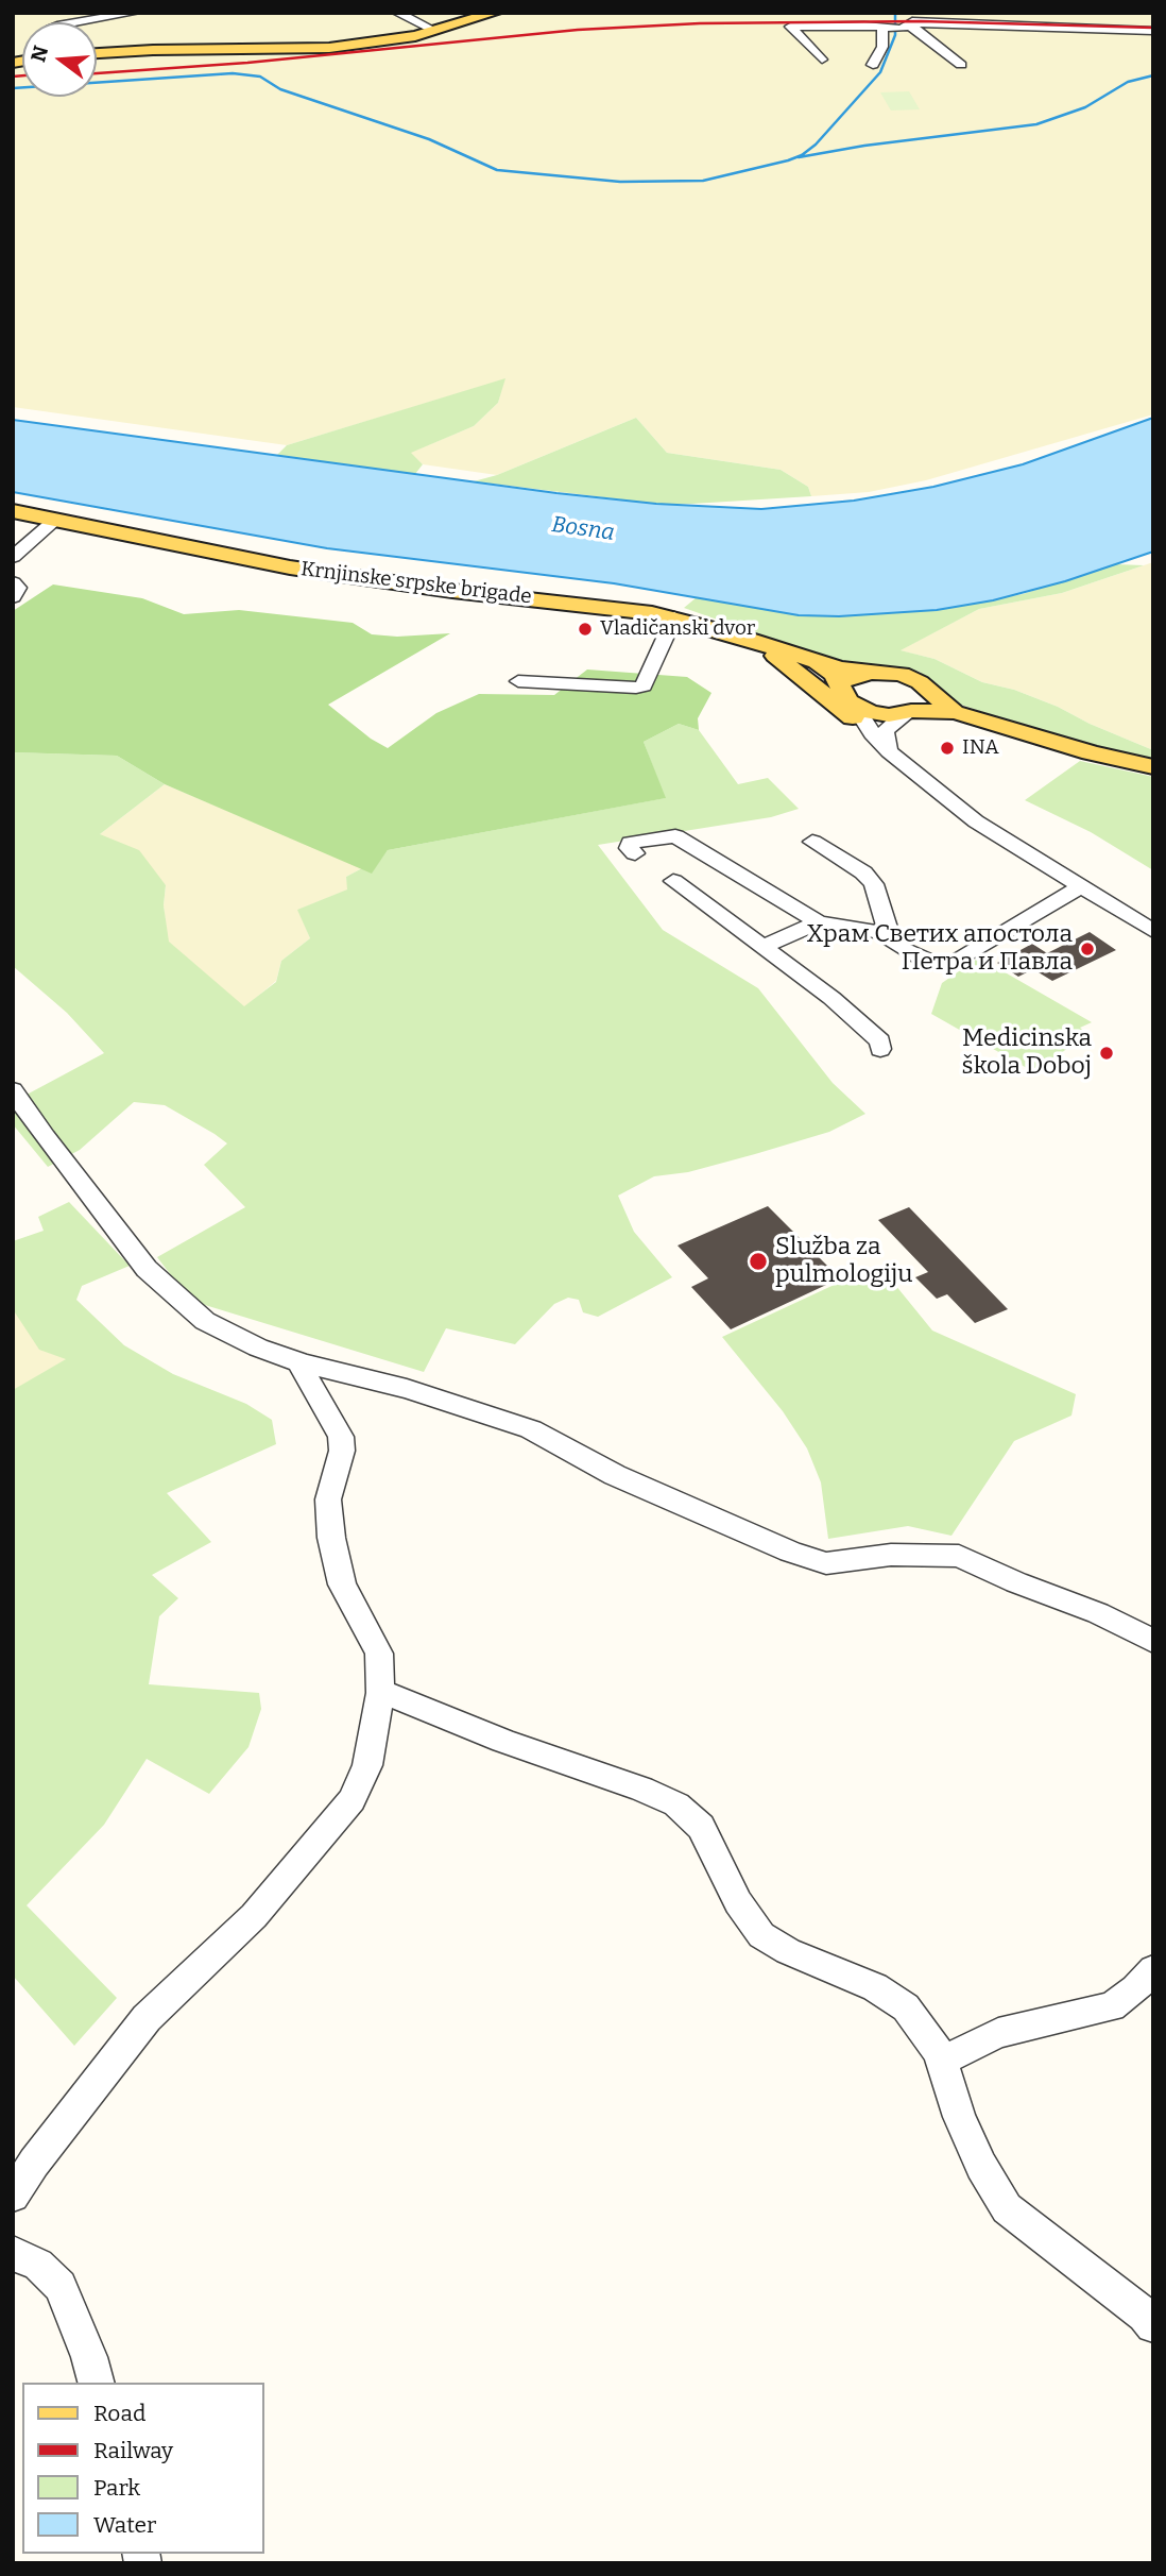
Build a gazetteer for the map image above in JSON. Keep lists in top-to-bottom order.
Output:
{
  "streets": {
    "main road": ["Krnjinske srpske brigade"]
  },
  "water": ["Bosna"],
  "places": [
    "Vladičanski dvor",
    "INA",
    "Храм Светих апостола Петра и Павла",
    "Medicinska škola Doboj",
    "Služba za pulmologiju"
  ],
  "legend": [
    "Road",
    "Railway",
    "Park",
    "Water"
  ],
  "north": "left"
}
